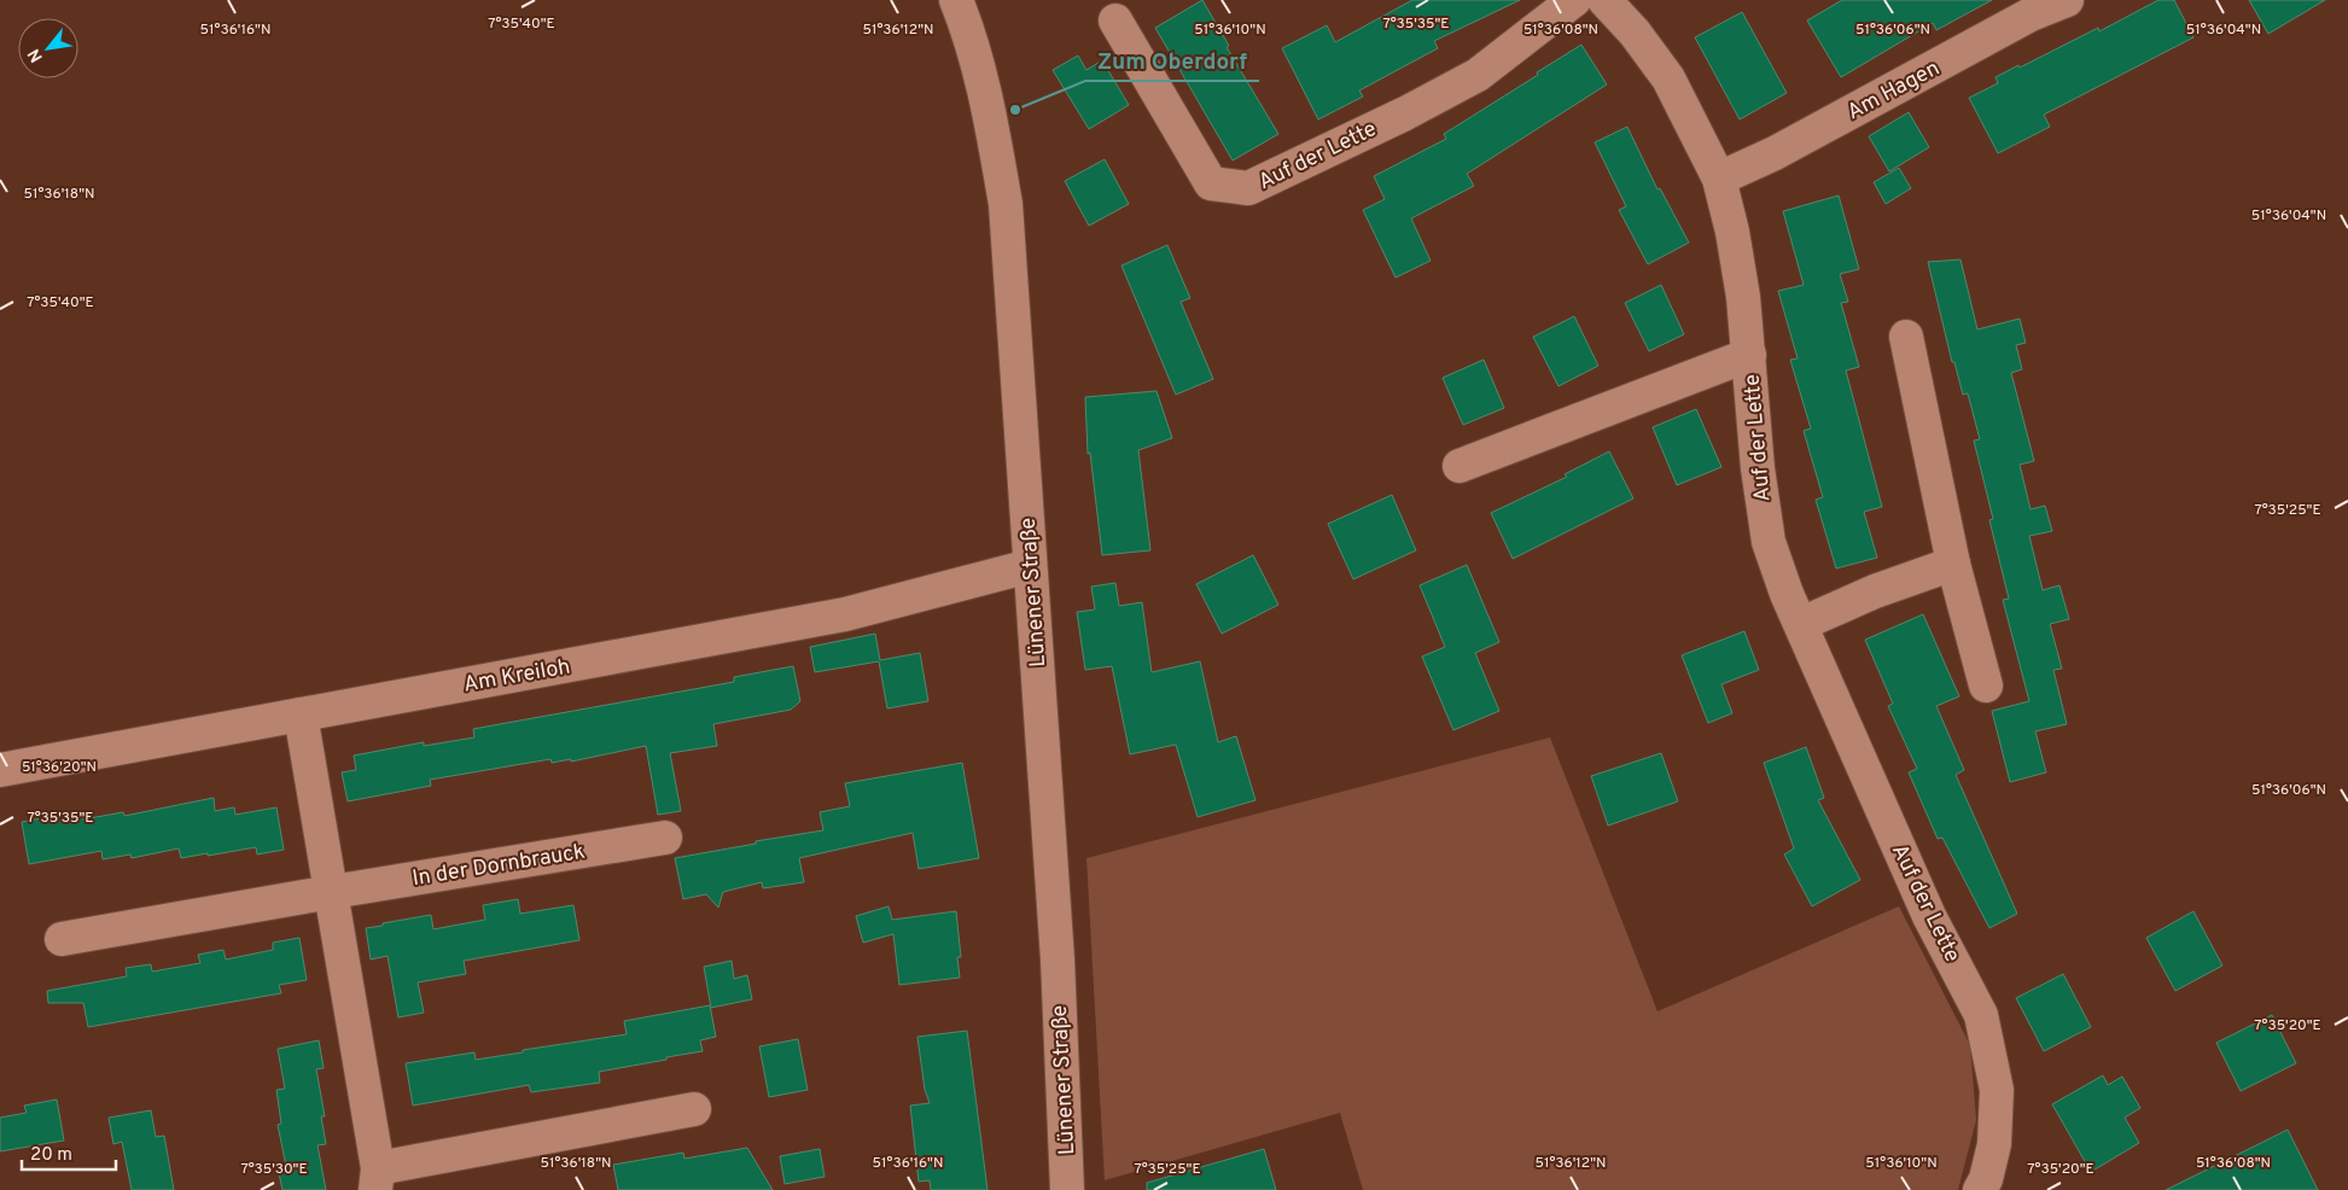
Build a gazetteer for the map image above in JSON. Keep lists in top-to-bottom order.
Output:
{
  "streets": {
    "street": [
      "Am Hagen",
      "Auf der Lette",
      "Lünener Straße",
      "Am Kreiloh",
      "In der Dornbrauck"
    ]
  },
  "crossings": [
    ["Am Hagen", "Auf der Lette"],
    ["Lünener Straße", "Am Kreiloh"]
  ],
  "places": ["Zum Oberdorf"],
  "scale_bar": "20 m",
  "north": "bottom left",
  "coordinates": [
    "7°35'40\"E",
    "7°35'35\"E",
    "51°36'16\"N",
    "51°36'10\"N",
    "51°36'06\"N",
    "51°36'04\"N",
    "51°36'12\"N",
    "51°36'08\"N",
    "51°36'18\"N",
    "7°35'25\"E",
    "51°36'20\"N",
    "7°35'20\"E",
    "7°35'30\"E"
  ]
}
